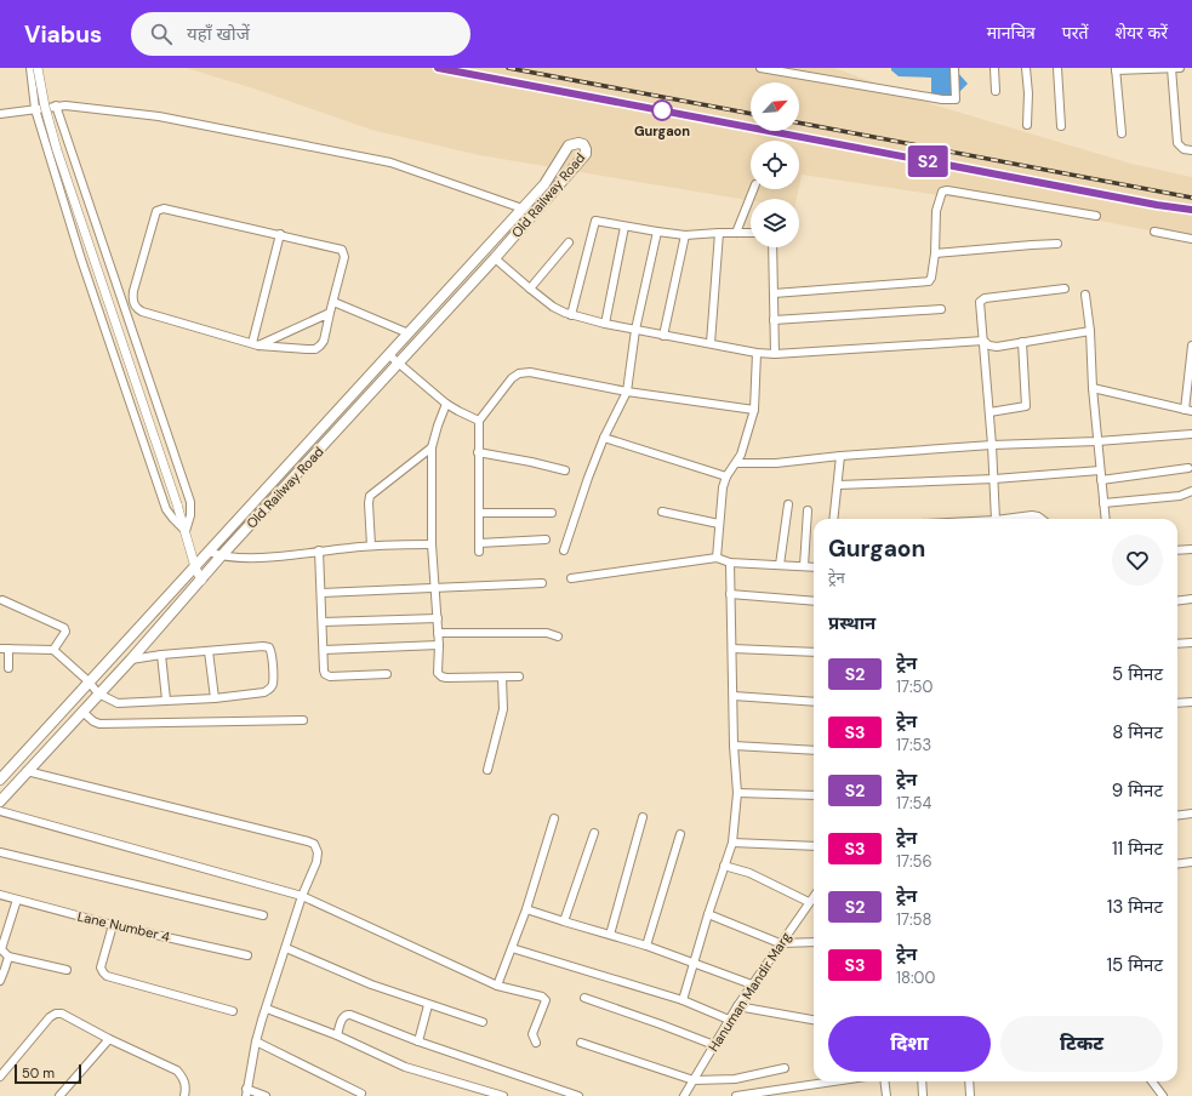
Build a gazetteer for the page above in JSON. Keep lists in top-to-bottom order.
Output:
{
  "streets": {
    "main road": ["Old Railway Road"],
    "street": ["Lane Number 4", "Hanuman Mandir Marg"]
  },
  "places": ["Gurgaon"],
  "scale_bar": "50 m",
  "north": "top right",
  "page": {
    "header": "Viabus",
    "search": "यहाँ खोजें",
    "nav": ["मानचित्र", "परतें", "शेयर करें"],
    "on_map": "S2",
    "heading": [
      ["Gurgaon", "ट्रेन"],
      "प्रस्थान"
    ],
    "list": [
      {
        "mark": "S2",
        "name": "ट्रेन",
        "note": "17:50",
        "value": "5 मिनट"
      },
      {
        "mark": "S3",
        "name": "ट्रेन",
        "note": "17:53",
        "value": "8 मिनट"
      },
      {
        "mark": "S2",
        "name": "ट्रेन",
        "note": "17:54",
        "value": "9 मिनट"
      },
      {
        "mark": "S3",
        "name": "ट्रेन",
        "note": "17:56",
        "value": "11 मिनट"
      },
      {
        "mark": "S2",
        "name": "ट्रेन",
        "note": "17:58",
        "value": "13 मिनट"
      },
      {
        "mark": "S3",
        "name": "ट्रेन",
        "note": "18:00",
        "value": "15 मिनट"
      }
    ],
    "buttons": ["दिशा", "टिकट"],
    "scale": "50 m"
  }
}
